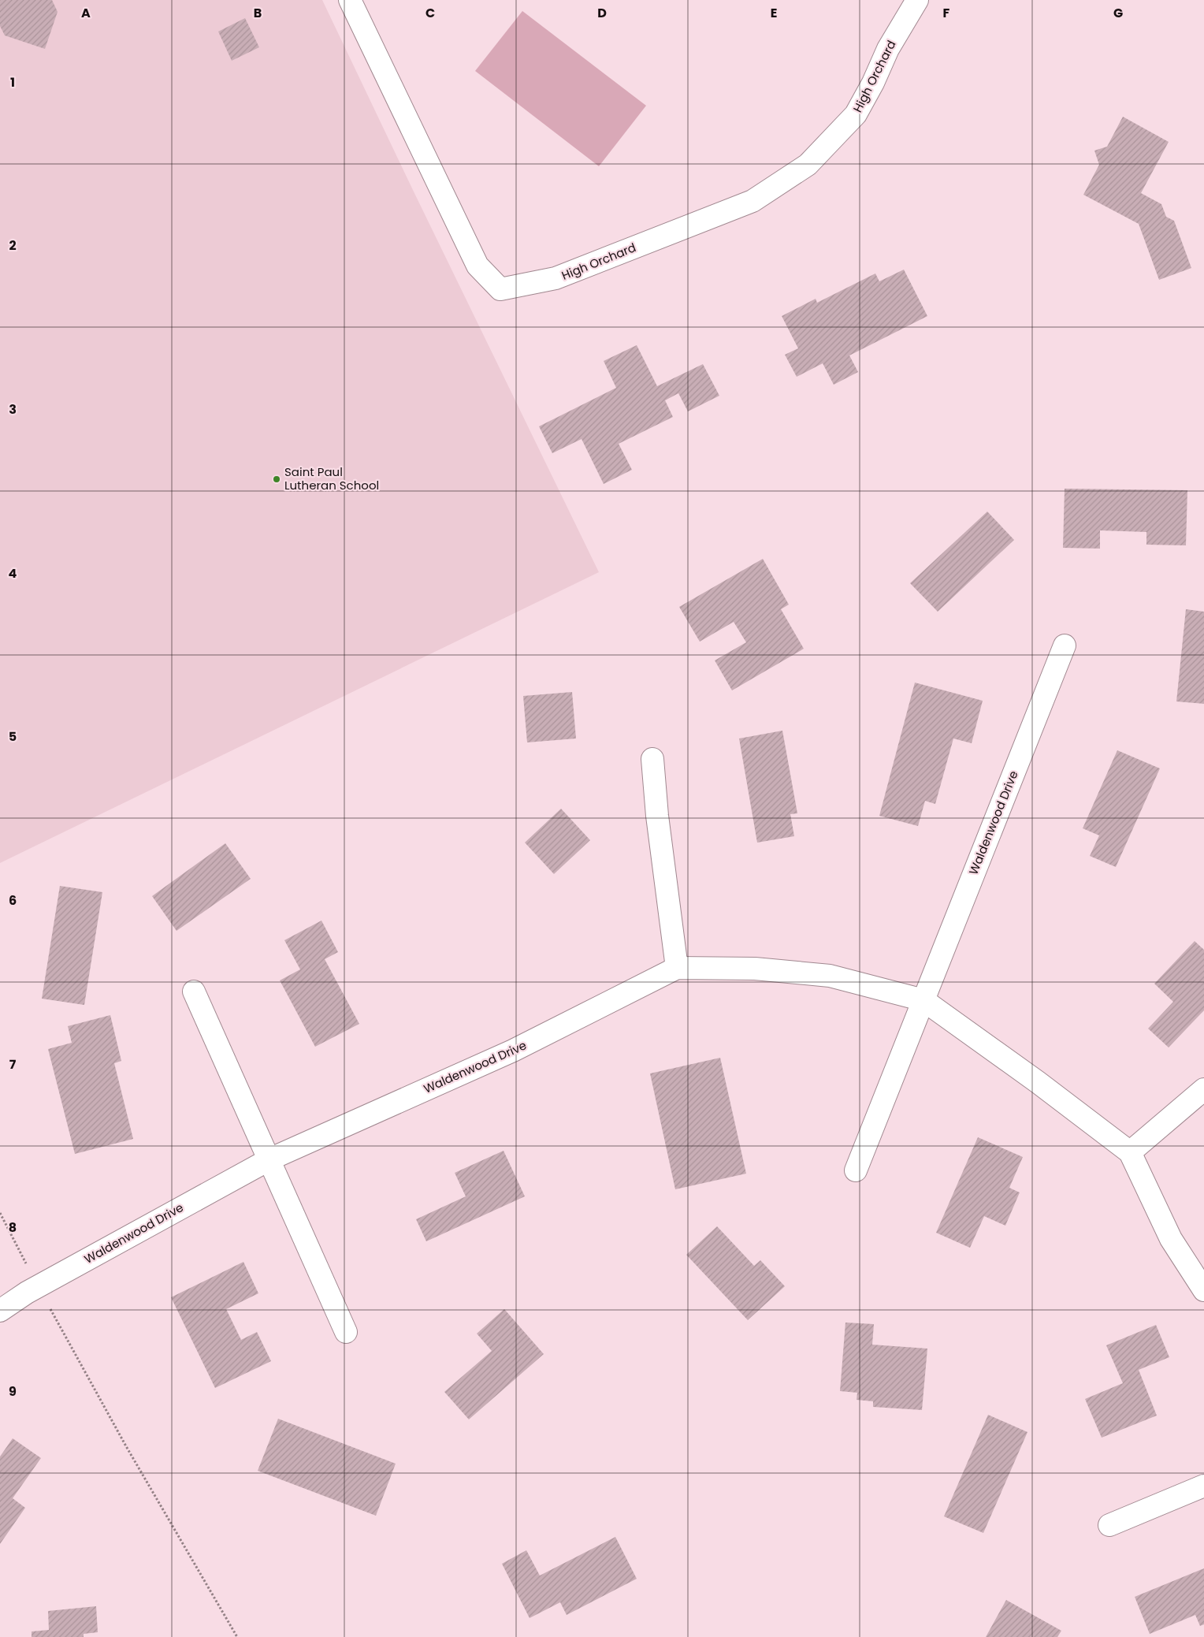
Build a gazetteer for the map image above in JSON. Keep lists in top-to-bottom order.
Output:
{
  "streets": {
    "street": ["High Orchard", "Waldenwood Drive"]
  },
  "places": ["Saint Paul Lutheran School"],
  "grid": {
    "columns": [
      "A",
      "B",
      "C",
      "D",
      "E",
      "F",
      "G"
    ],
    "rows": [
      "1",
      "2",
      "3",
      "4",
      "5",
      "6",
      "7",
      "8",
      "9"
    ]
  }
}
